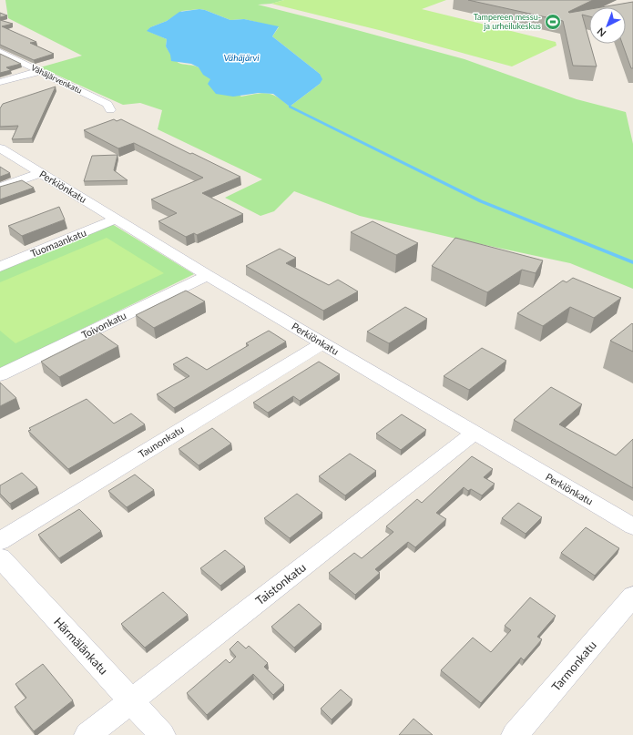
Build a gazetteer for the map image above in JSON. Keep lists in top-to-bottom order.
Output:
{
  "streets": {
    "street": [
      "Vähäjärvenkatu",
      "Perkiönkatu",
      "Tuomaankatu",
      "Toivonkatu",
      "Taunonkatu",
      "Taistonkatu",
      "Härmälänkatu",
      "Tarmonkatu"
    ]
  },
  "crossings": [
    ["Perkiönkatu", "Tuomaankatu"],
    ["Perkiönkatu", "Toivonkatu"],
    ["Perkiönkatu", "Taunonkatu"],
    ["Perkiönkatu", "Taistonkatu"],
    ["Taistonkatu", "Härmälänkatu"]
  ],
  "water": ["Vähäjärvi"],
  "places": {
    "sports": ["Tampereen messu- ja urheilukeskus"]
  },
  "north": "bottom left"
}
